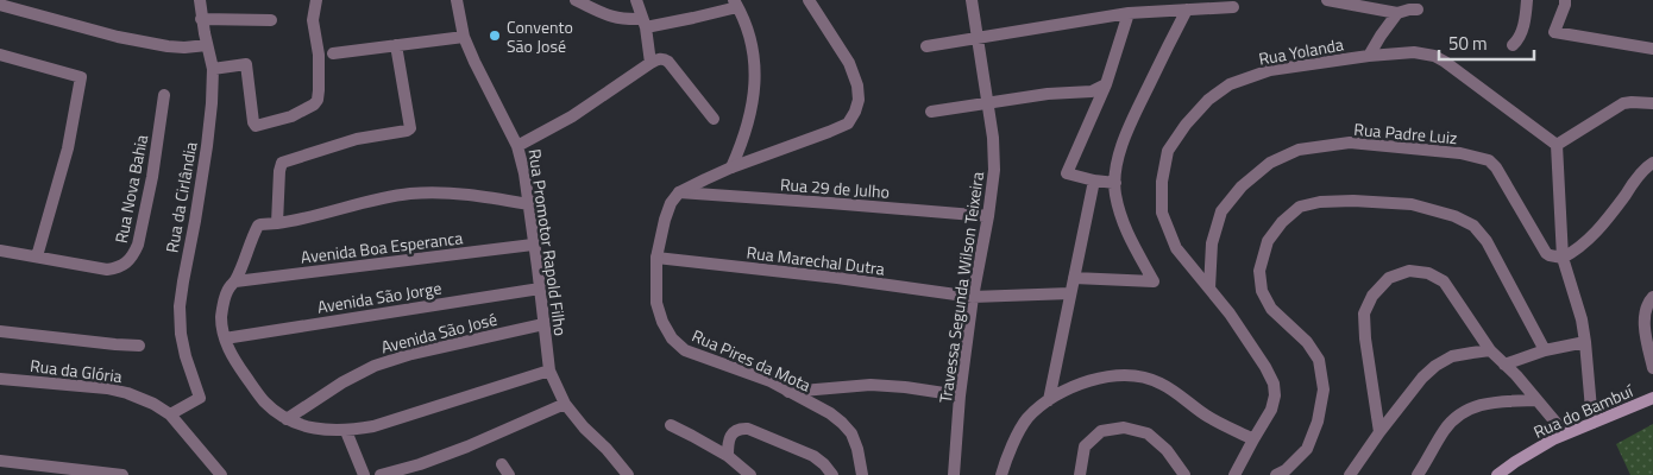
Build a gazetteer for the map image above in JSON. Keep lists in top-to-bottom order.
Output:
{
  "streets": {
    "main road": ["Rua do Bambuí"],
    "street": [
      "Rua Yolanda",
      "Rua Padre Luiz",
      "Rua 29 de Julho",
      "Rua Nova Bahia",
      "Rua da Cirlândia",
      "Rua Promotor Rapold Filho",
      "Avenida Boa Esperanca",
      "Rua Marechal Dutra",
      "Travessa Segunda Wilson Teixeira",
      "Avenida São Jorge",
      "Avenida São José",
      "Rua Pires da Mota",
      "Rua da Glória"
    ]
  },
  "crossings": [
    ["Rua Yolanda", "Rua Padre Luiz"],
    ["Rua 29 de Julho", "Travessa Segunda Wilson Teixeira"],
    ["Rua 29 de Julho", "Rua Pires da Mota"],
    ["Rua da Cirlândia", "Rua da Glória"],
    ["Rua Promotor Rapold Filho", "Avenida Boa Esperanca"],
    ["Rua Promotor Rapold Filho", "Avenida São Jorge"],
    ["Rua Promotor Rapold Filho", "Avenida São José"],
    ["Rua Marechal Dutra", "Travessa Segunda Wilson Teixeira"],
    ["Rua Marechal Dutra", "Rua Pires da Mota"]
  ],
  "places": ["Convento São José"],
  "scale_bar": "50 m"
}
